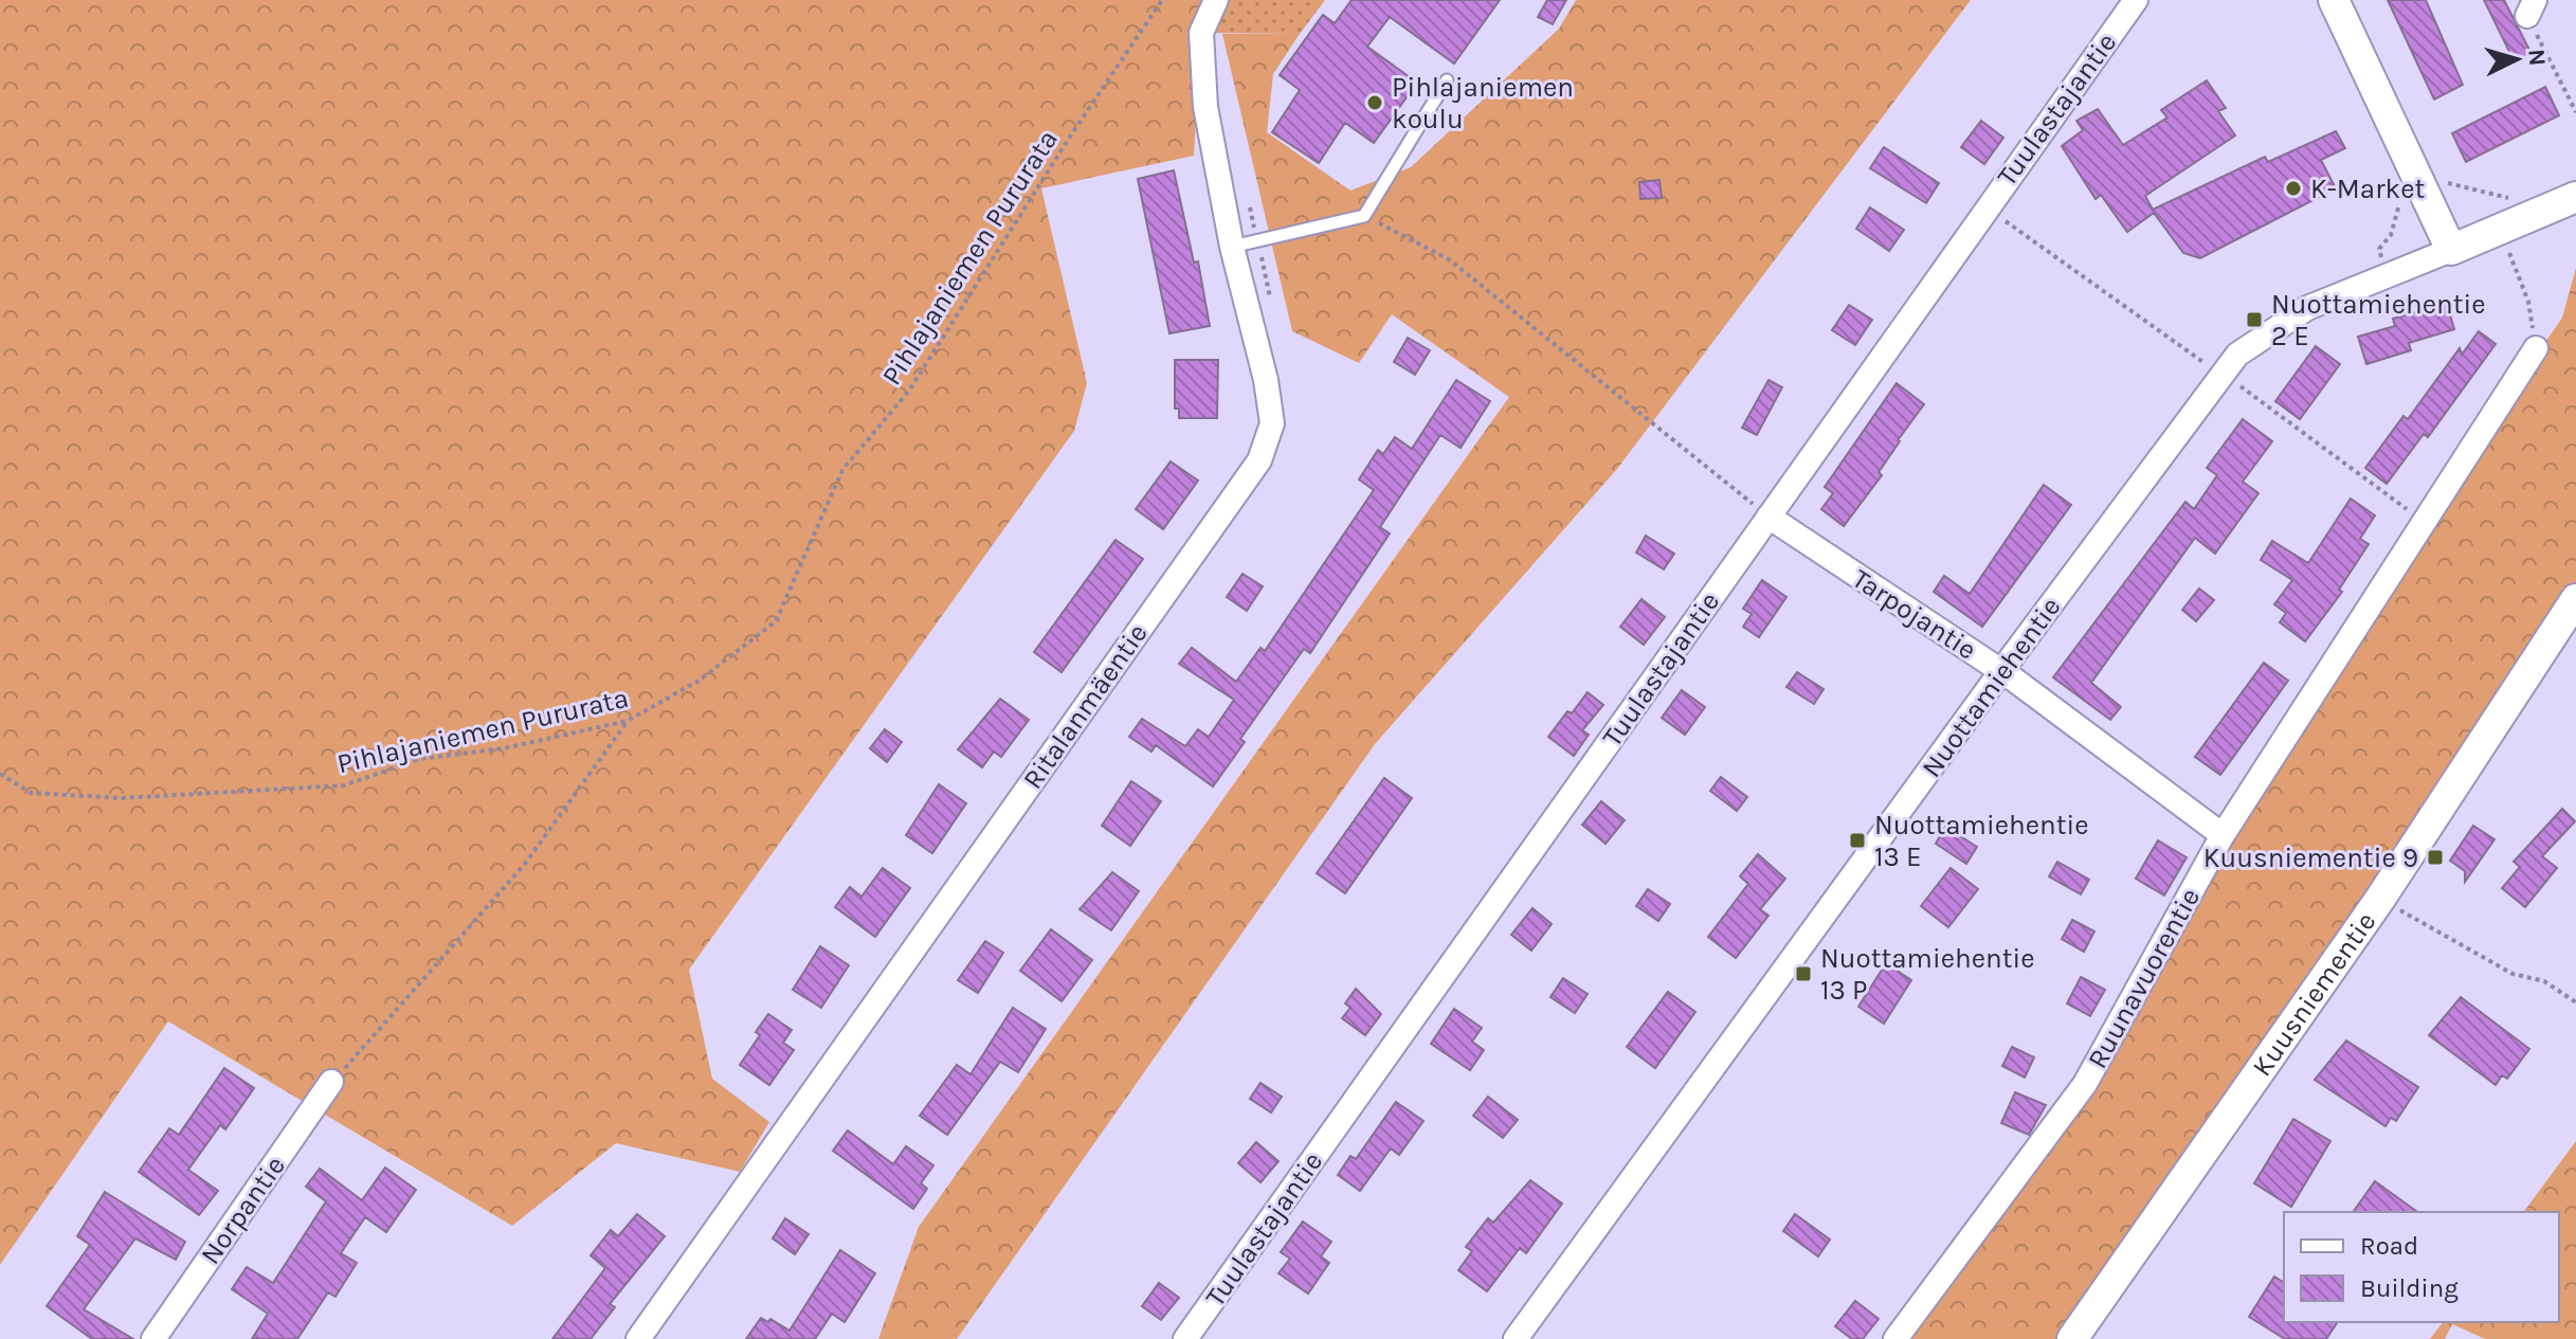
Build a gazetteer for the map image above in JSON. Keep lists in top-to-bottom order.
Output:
{
  "streets": {
    "street": [
      "Tuulastajantie",
      "Tarpojantie",
      "Nuottamiehentie",
      "Ritalanmäentie",
      "Ruunavuorentie",
      "Kuusniementie",
      "Norpantie"
    ],
    "path": ["Pihlajaniemen Pururata"]
  },
  "crossings": [
    ["Tuulastajantie", "Tarpojantie"],
    ["Tarpojantie", "Nuottamiehentie"],
    ["Tarpojantie", "Ruunavuorentie"]
  ],
  "places": {
    "other": ["Pihlajaniemen koulu", "K-Market"],
    "transit": [
      "Nuottamiehentie 2 E",
      "Nuottamiehentie 13 E",
      "Kuusniementie 9",
      "Nuottamiehentie 13 P"
    ]
  },
  "legend": ["Road", "Building"],
  "north": "right"
}
